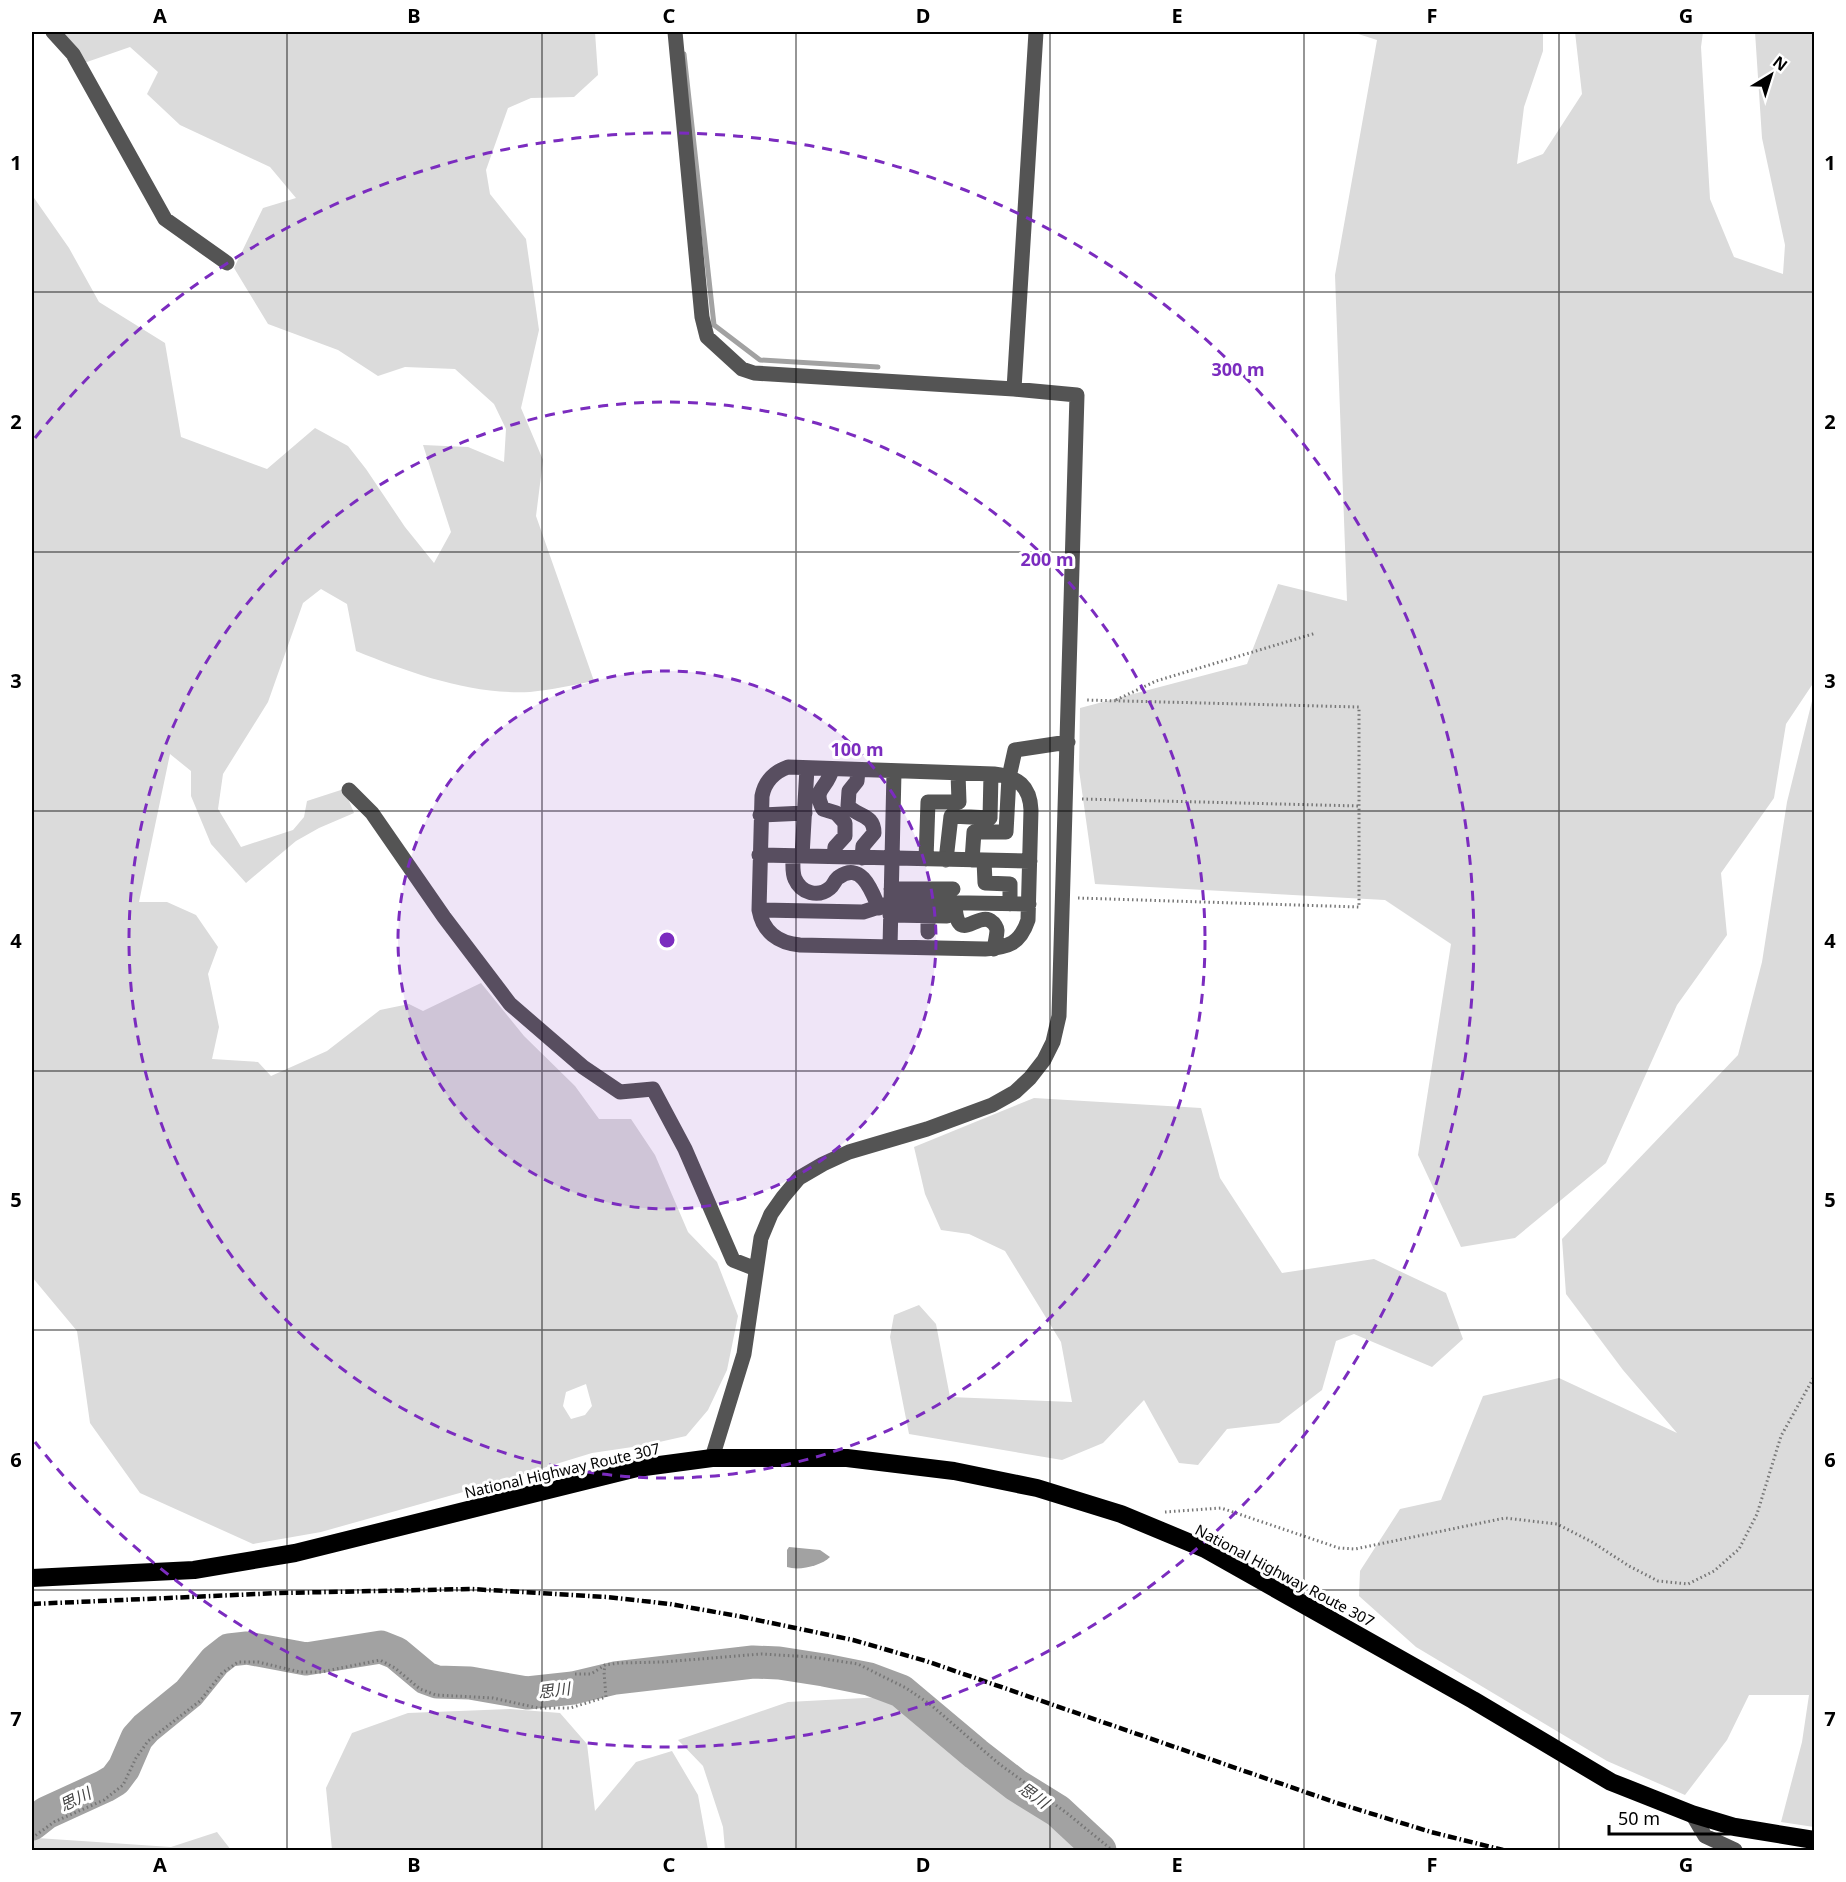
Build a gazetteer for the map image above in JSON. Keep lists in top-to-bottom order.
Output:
{
  "streets": {
    "highway": ["National Highway Route 307"]
  },
  "water": ["思川"],
  "scale_bar": "50 m",
  "north": "top right",
  "grid": {
    "columns": [
      "A",
      "B",
      "C",
      "D",
      "E",
      "F",
      "G"
    ],
    "rows": [
      "1",
      "2",
      "3",
      "4",
      "5",
      "6",
      "7"
    ]
  },
  "rings": ["300 m", "200 m", "100 m"]
}
